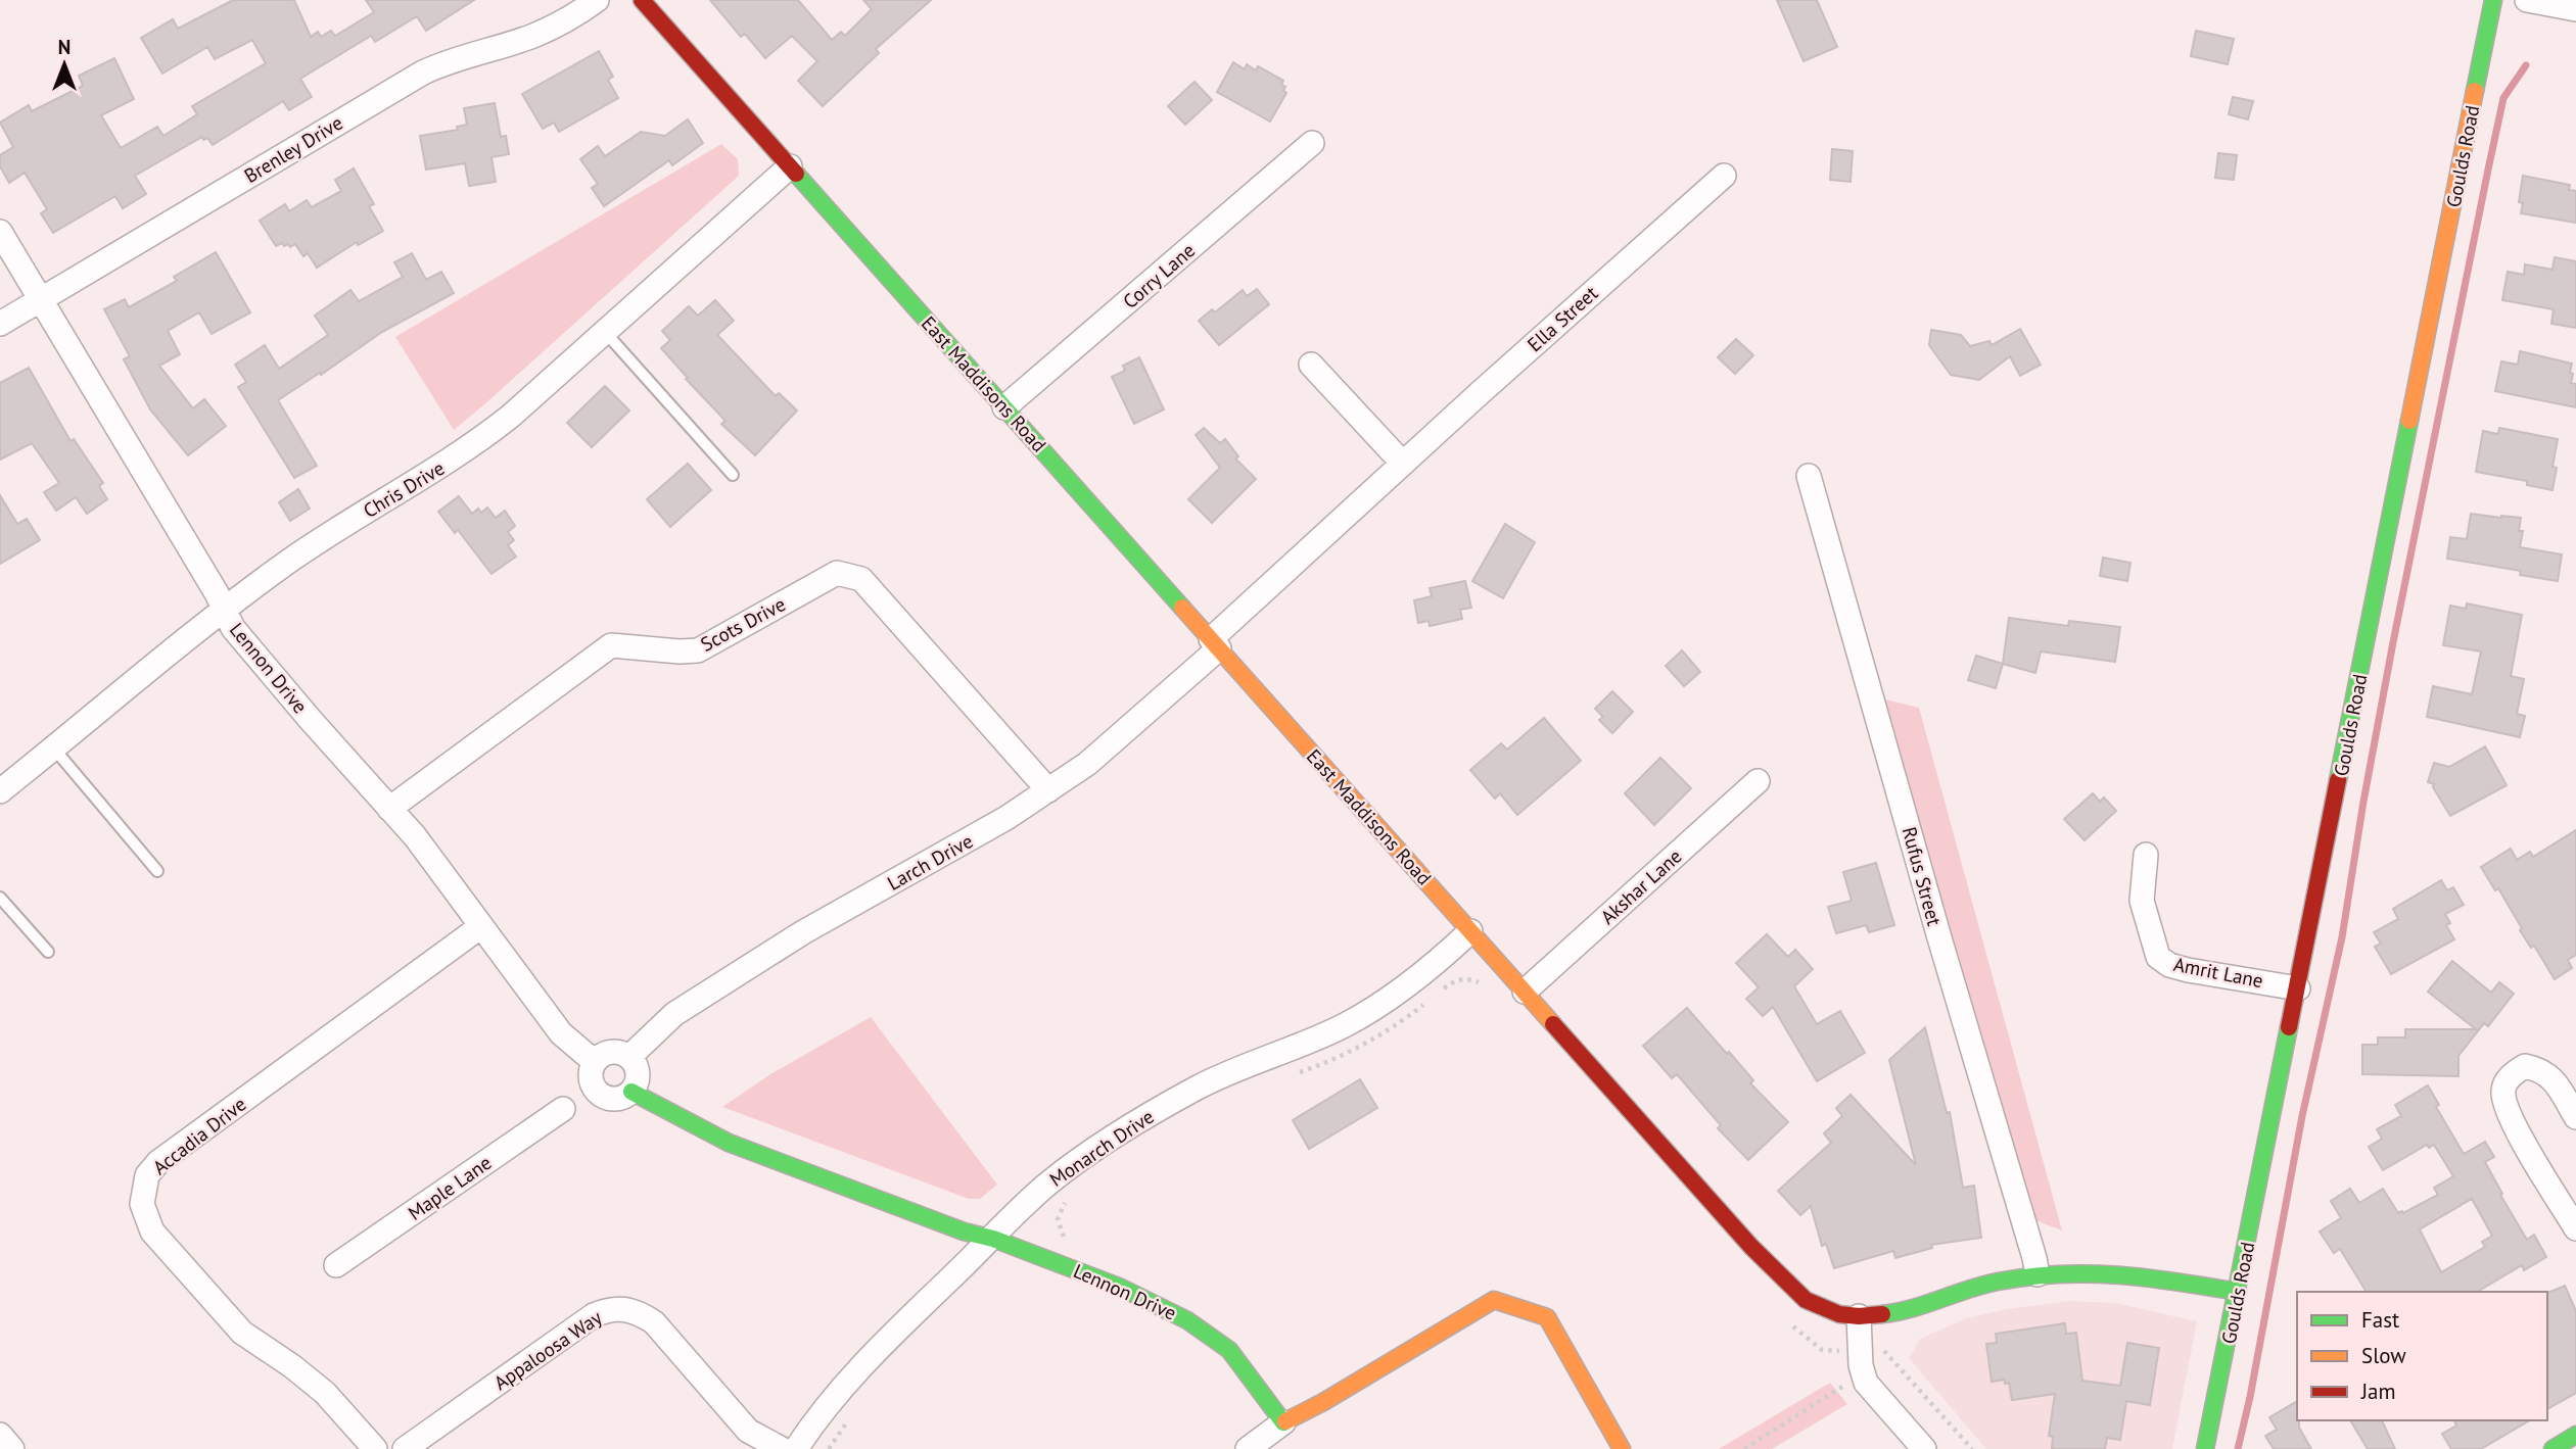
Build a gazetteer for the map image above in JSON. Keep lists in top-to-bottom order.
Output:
{
  "streets": {
    "street": [
      "Brenley Drive",
      "Goulds Road",
      "Corry Lane",
      "Ella Street",
      "East Maddisons Road",
      "Chris Drive",
      "Scots Drive",
      "Lennon Drive",
      "Larch Drive",
      "Rufus Street",
      "Akshar Lane",
      "Amrit Lane",
      "Accadia Drive",
      "Monarch Drive",
      "Maple Lane",
      "Appaloosa Way"
    ]
  },
  "crossings": [
    ["Brenley Drive", "Lennon Drive"],
    ["Goulds Road", "East Maddisons Road"],
    ["Goulds Road", "Amrit Lane"],
    ["Corry Lane", "East Maddisons Road"],
    ["Ella Street", "East Maddisons Road"],
    ["Ella Street", "Larch Drive"],
    ["East Maddisons Road", "Chris Drive"],
    ["East Maddisons Road", "Larch Drive"],
    ["East Maddisons Road", "Rufus Street"],
    ["East Maddisons Road", "Akshar Lane"],
    ["East Maddisons Road", "Monarch Drive"],
    ["Chris Drive", "Lennon Drive"],
    ["Scots Drive", "Lennon Drive"],
    ["Scots Drive", "Larch Drive"],
    ["Lennon Drive", "Larch Drive"],
    ["Lennon Drive", "Accadia Drive"],
    ["Lennon Drive", "Monarch Drive"]
  ],
  "legend": ["Fast", "Slow", "Jam"],
  "north": "top"
}
